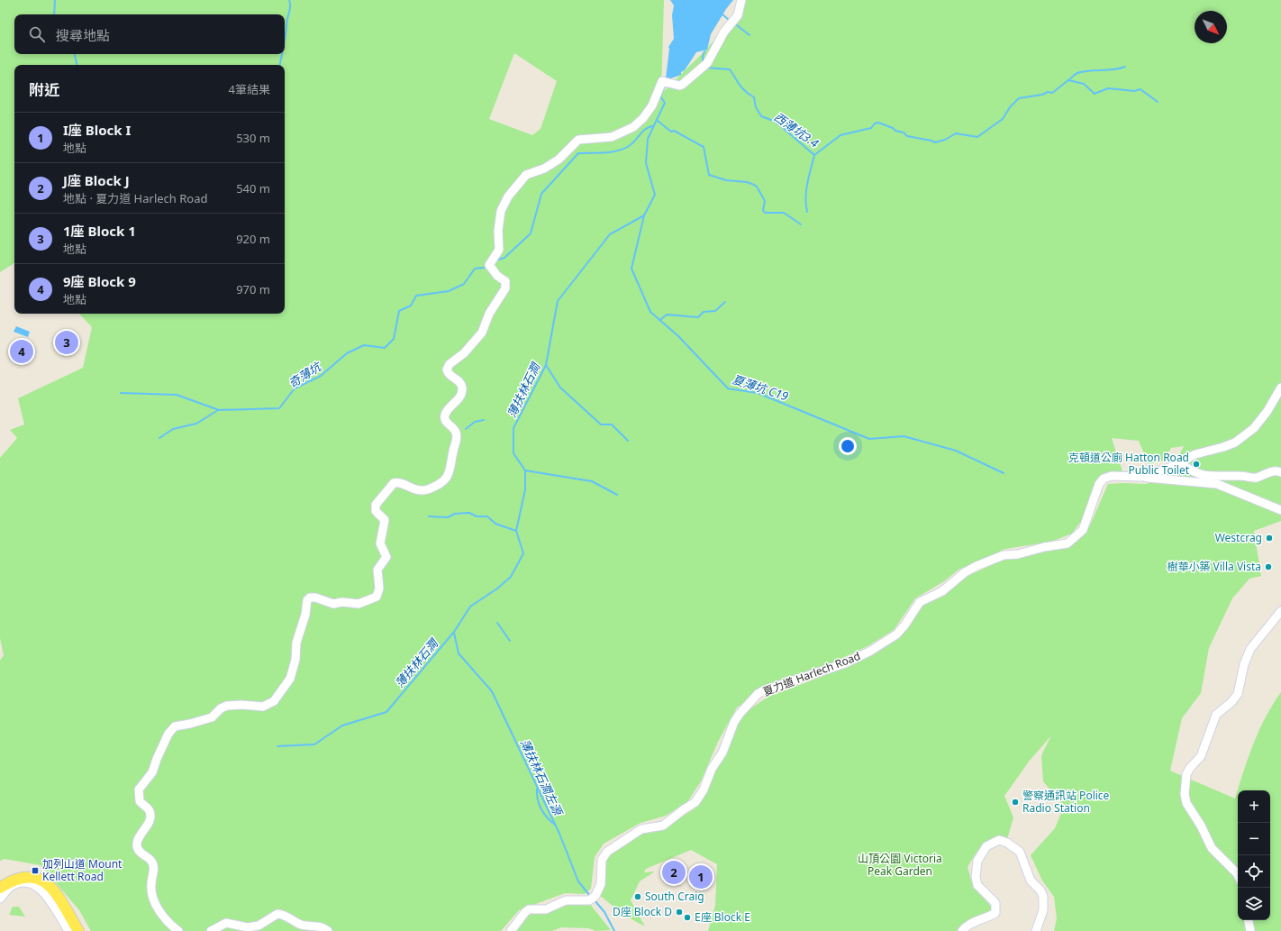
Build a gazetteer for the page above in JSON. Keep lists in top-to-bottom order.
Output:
{
  "streets": {
    "street": ["夏力道 Harlech Road"]
  },
  "water": [
    "西薄坑3.4",
    "奇薄坑",
    "夏薄坑 C19",
    "薄扶林石澗",
    "薄扶林石澗左源"
  ],
  "parks": ["山頂公園 Victoria Peak Garden"],
  "places": {
    "other": [
      "克頓道公廁 Hatton Road Public Toilet",
      "Westcrag",
      "樹華小築 Villa Vista",
      "警察通訊站 Police Radio Station",
      "South Craig",
      "D座 Block D",
      "E座 Block E"
    ],
    "transit": ["加列山道 Mount Kellett Road"]
  },
  "north": "bottom right",
  "page": {
    "search": "搜尋地點",
    "heading": ["附近", "4筆結果"],
    "list": [
      {
        "mark": "1",
        "name": "I座 Block I",
        "note": "地點",
        "value": "530 m"
      },
      {
        "mark": "2",
        "name": "J座 Block J",
        "note": "地點 · 夏力道 Harlech Road",
        "value": "540 m"
      },
      {
        "mark": "3",
        "name": "1座 Block 1",
        "note": "地點",
        "value": "920 m"
      },
      {
        "mark": "4",
        "name": "9座 Block 9",
        "note": "地點",
        "value": "970 m"
      }
    ],
    "pins": [
      "3",
      "4",
      "2",
      "1"
    ],
    "map_buttons": ["+", "−"]
  }
}
